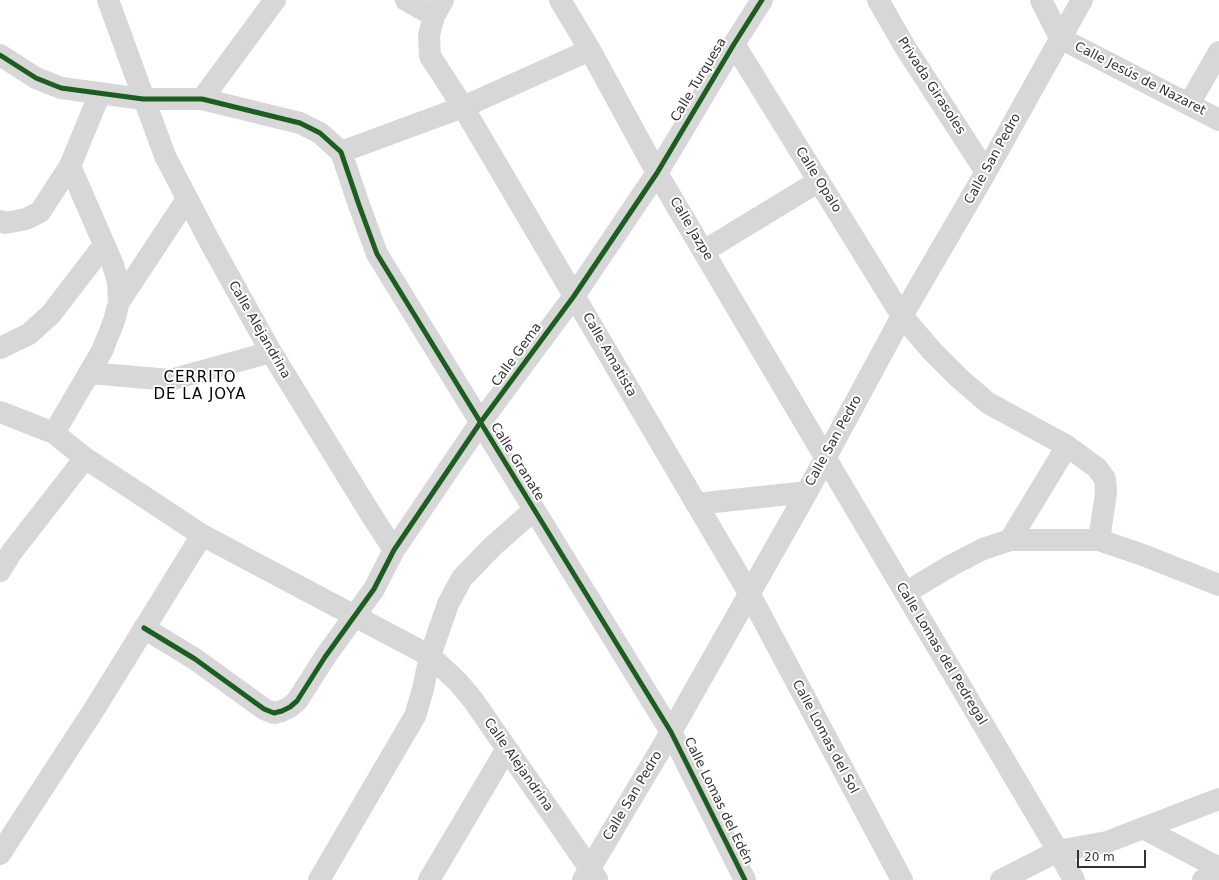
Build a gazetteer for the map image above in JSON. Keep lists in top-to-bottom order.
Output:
{
  "streets": {
    "street": [
      "Calle Jesús de Nazaret",
      "Calle Turquesa",
      "Privada Girasoles",
      "Calle San Pedro",
      "Calle Opalo",
      "Calle Jazpe",
      "Calle Alejandrina",
      "Calle Gema",
      "Calle Amatista",
      "Calle Granate",
      "Calle Lomas del Pedregal",
      "Calle Lomas del Sol",
      "Calle Lomas del Edén"
    ]
  },
  "crossings": [
    ["Calle Jesús de Nazaret", "Calle San Pedro"],
    ["Calle Turquesa", "Calle Opalo"],
    ["Calle Turquesa", "Calle Jazpe"],
    ["Calle Turquesa", "Calle Gema"],
    ["Privada Girasoles", "Calle San Pedro"],
    ["Calle San Pedro", "Calle Opalo"],
    ["Calle San Pedro", "Calle Jazpe"],
    ["Calle San Pedro", "Calle Alejandrina"],
    ["Calle San Pedro", "Calle Amatista"],
    ["Calle San Pedro", "Calle Granate"],
    ["Calle San Pedro", "Calle Lomas del Pedregal"],
    ["Calle San Pedro", "Calle Lomas del Sol"],
    ["Calle San Pedro", "Calle Lomas del Edén"],
    ["Calle Jazpe", "Calle Gema"],
    ["Calle Jazpe", "Calle Lomas del Pedregal"],
    ["Calle Alejandrina", "Calle Gema"],
    ["Calle Gema", "Calle Amatista"],
    ["Calle Gema", "Calle Granate"],
    ["Calle Amatista", "Calle Lomas del Sol"],
    ["Calle Granate", "Calle Lomas del Edén"]
  ],
  "districts": ["CERRITO DE LA JOYA"],
  "scale_bar": "20 m"
}
